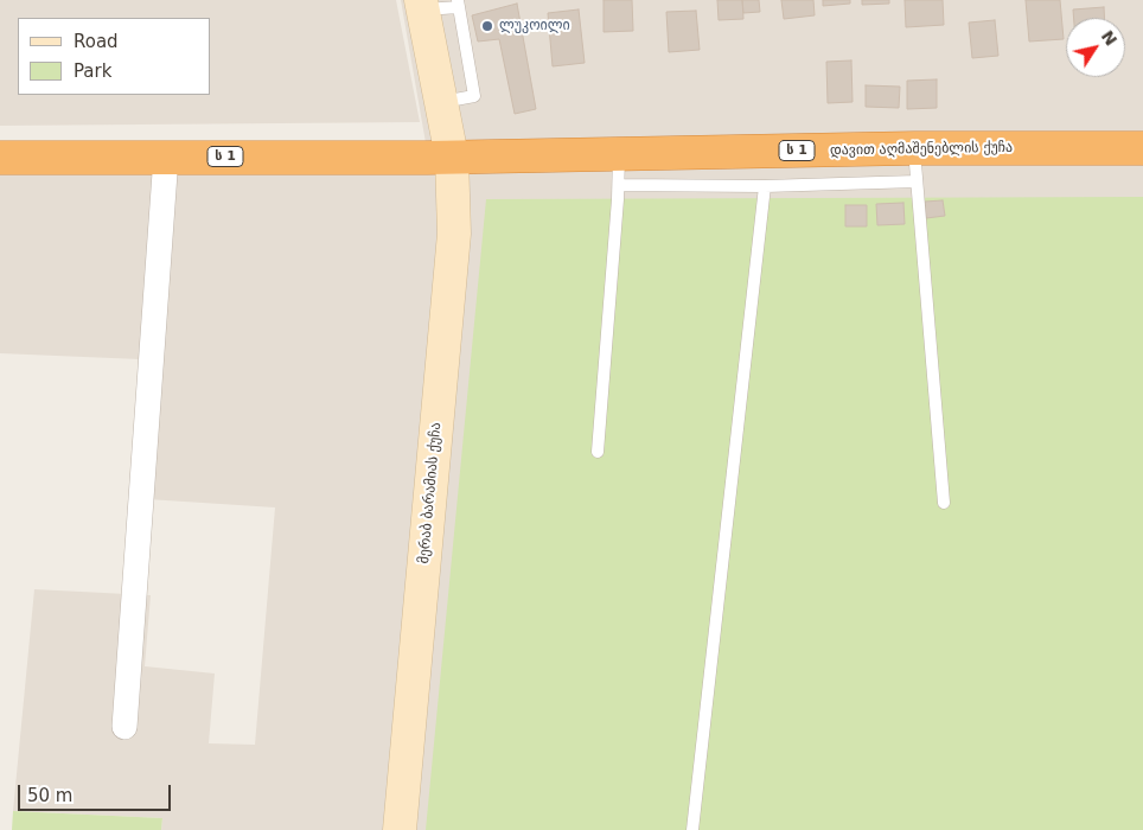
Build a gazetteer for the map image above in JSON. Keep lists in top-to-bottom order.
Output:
{
  "streets": {
    "highway": ["დავით აღმაშენებლის ქუჩა", "ს 1"],
    "main road": ["მერაბ ბარამიას ქუჩა"]
  },
  "crossings": [
    ["დავით აღმაშენებლის ქუჩა", "ს 1"],
    ["დავით აღმაშენებლის ქუჩა", "მერაბ ბარამიას ქუჩა"],
    ["ს 1", "მერაბ ბარამიას ქუჩა"]
  ],
  "places": ["ლუკოილი"],
  "legend": ["Road", "Park"],
  "scale_bar": "50 m",
  "north": "top right"
}
